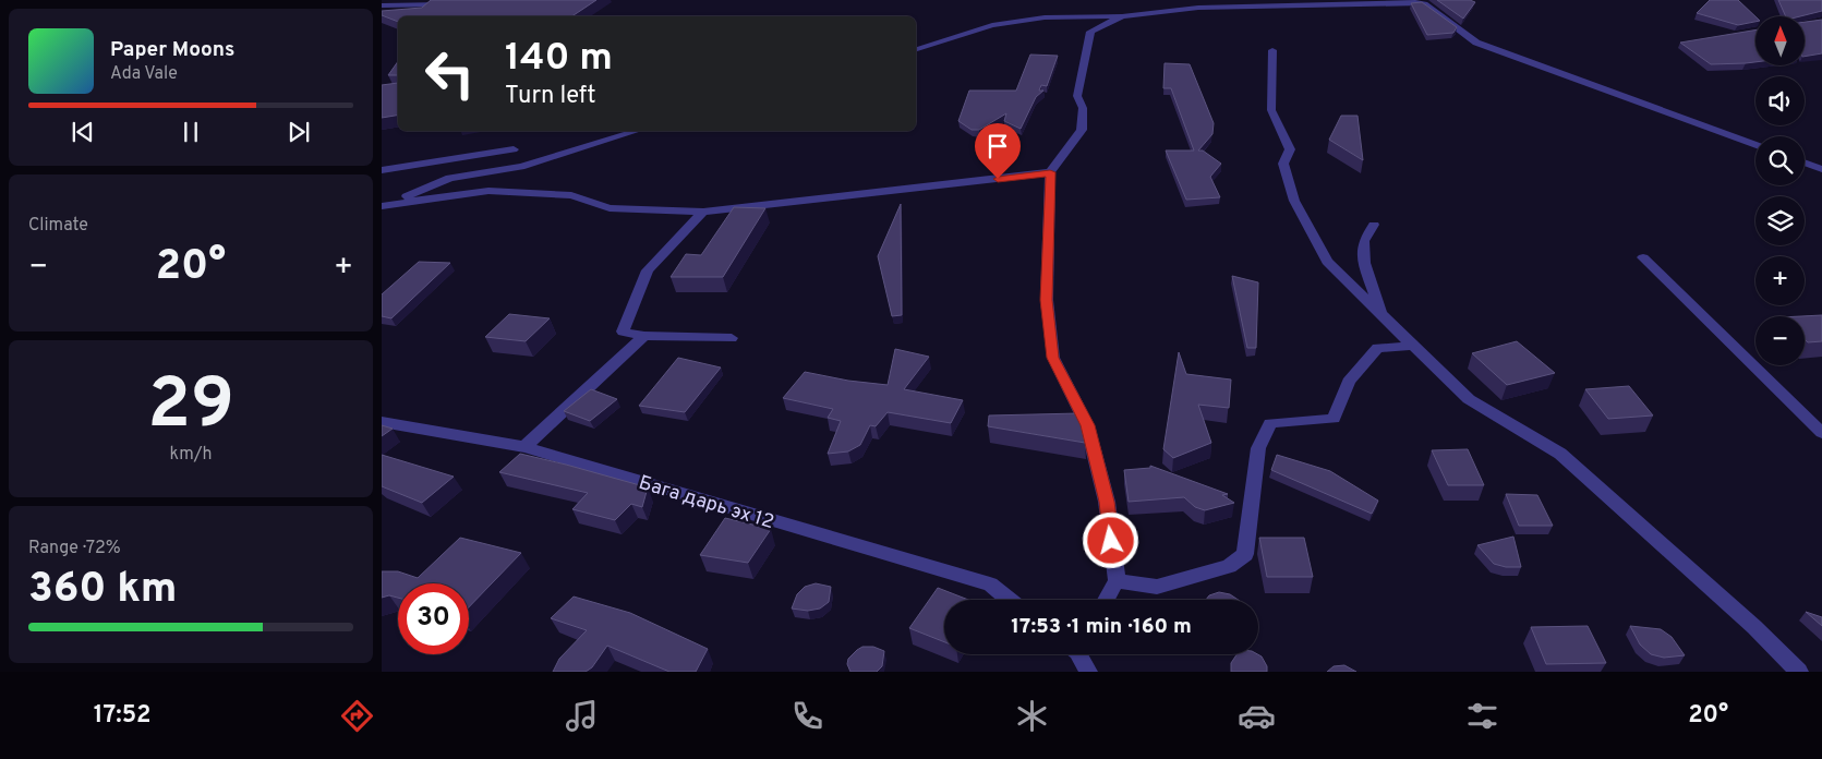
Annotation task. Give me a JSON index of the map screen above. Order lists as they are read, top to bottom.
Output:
{
  "streets": {
    "street": ["Бага дарь эх 12"]
  },
  "north": "top",
  "page": {
    "map_buttons": ["+", "−"],
    "turn": ["140 m", "Turn left"],
    "song": ["Paper Moons", "Ada Vale"],
    "tile": [
      "Climate",
      ["29", "km/h"],
      ["Range · 72%", "360 km"]
    ],
    "heat": ["−", "20°", "+"],
    "limit": "30",
    "trip": "17:53 · 1 min · 160 m",
    "tabs": ["17:52", "20°"]
  }
}
